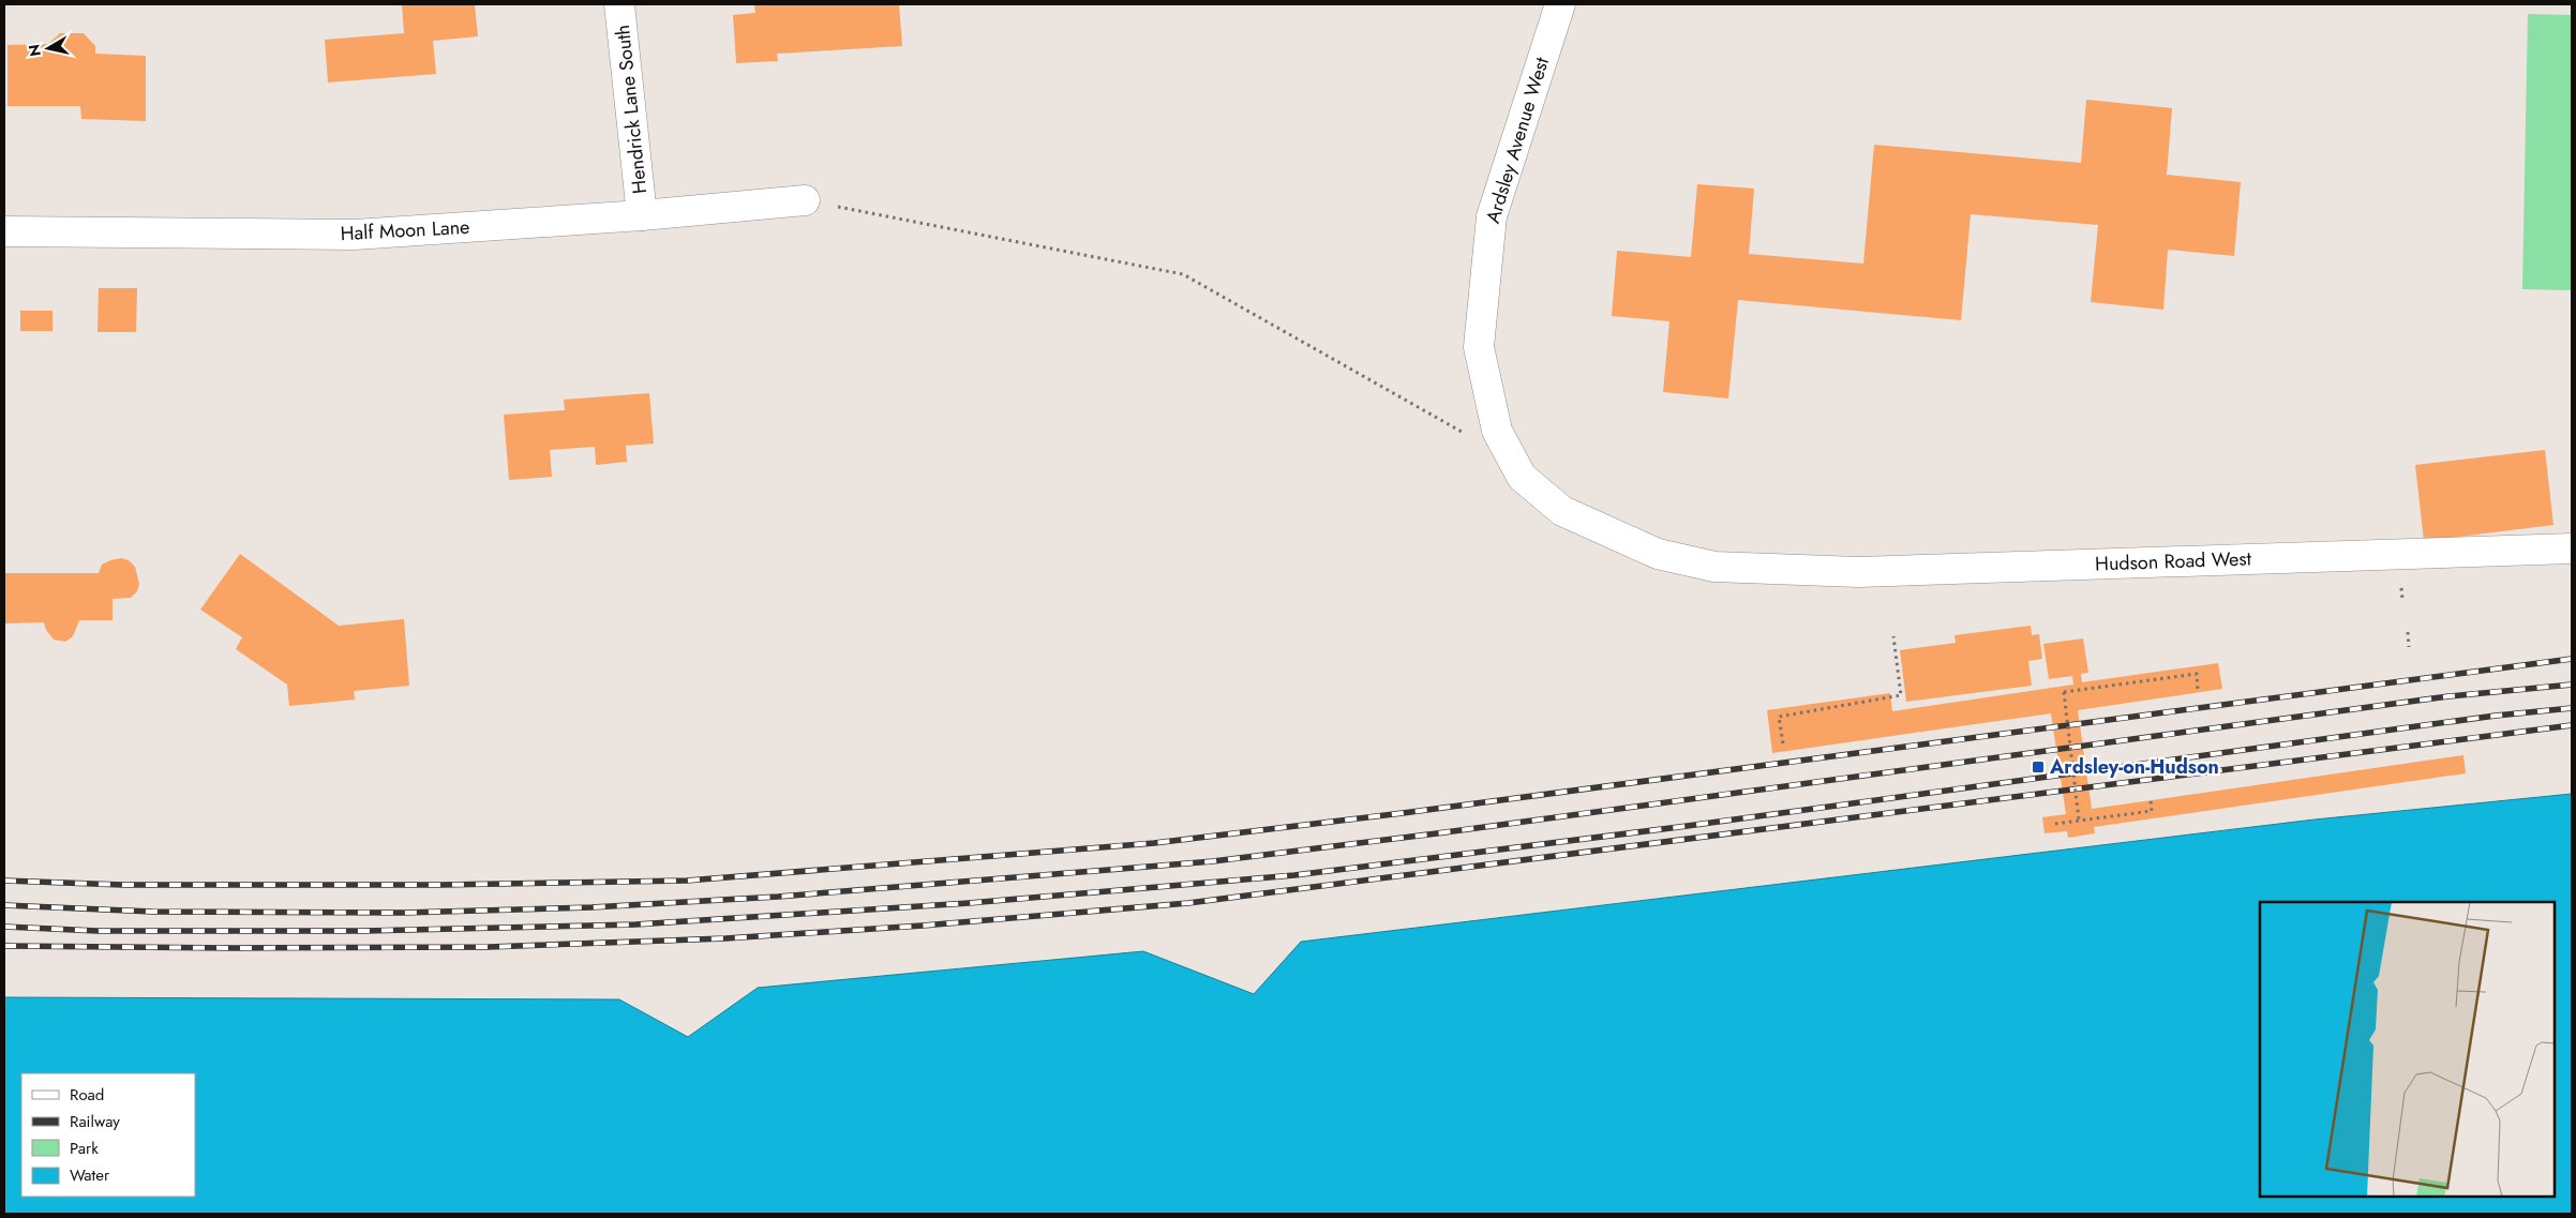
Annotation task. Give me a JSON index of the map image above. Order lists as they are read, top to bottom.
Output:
{
  "streets": {
    "street": [
      "Hendrick Lane South",
      "Ardsley Avenue West",
      "Half Moon Lane",
      "Hudson Road West"
    ]
  },
  "crossings": [
    ["Hendrick Lane South", "Half Moon Lane"],
    ["Ardsley Avenue West", "Hudson Road West"]
  ],
  "places": {
    "transit": ["Ardsley-on-Hudson"]
  },
  "legend": [
    "Road",
    "Railway",
    "Park",
    "Water"
  ],
  "north": "left"
}
